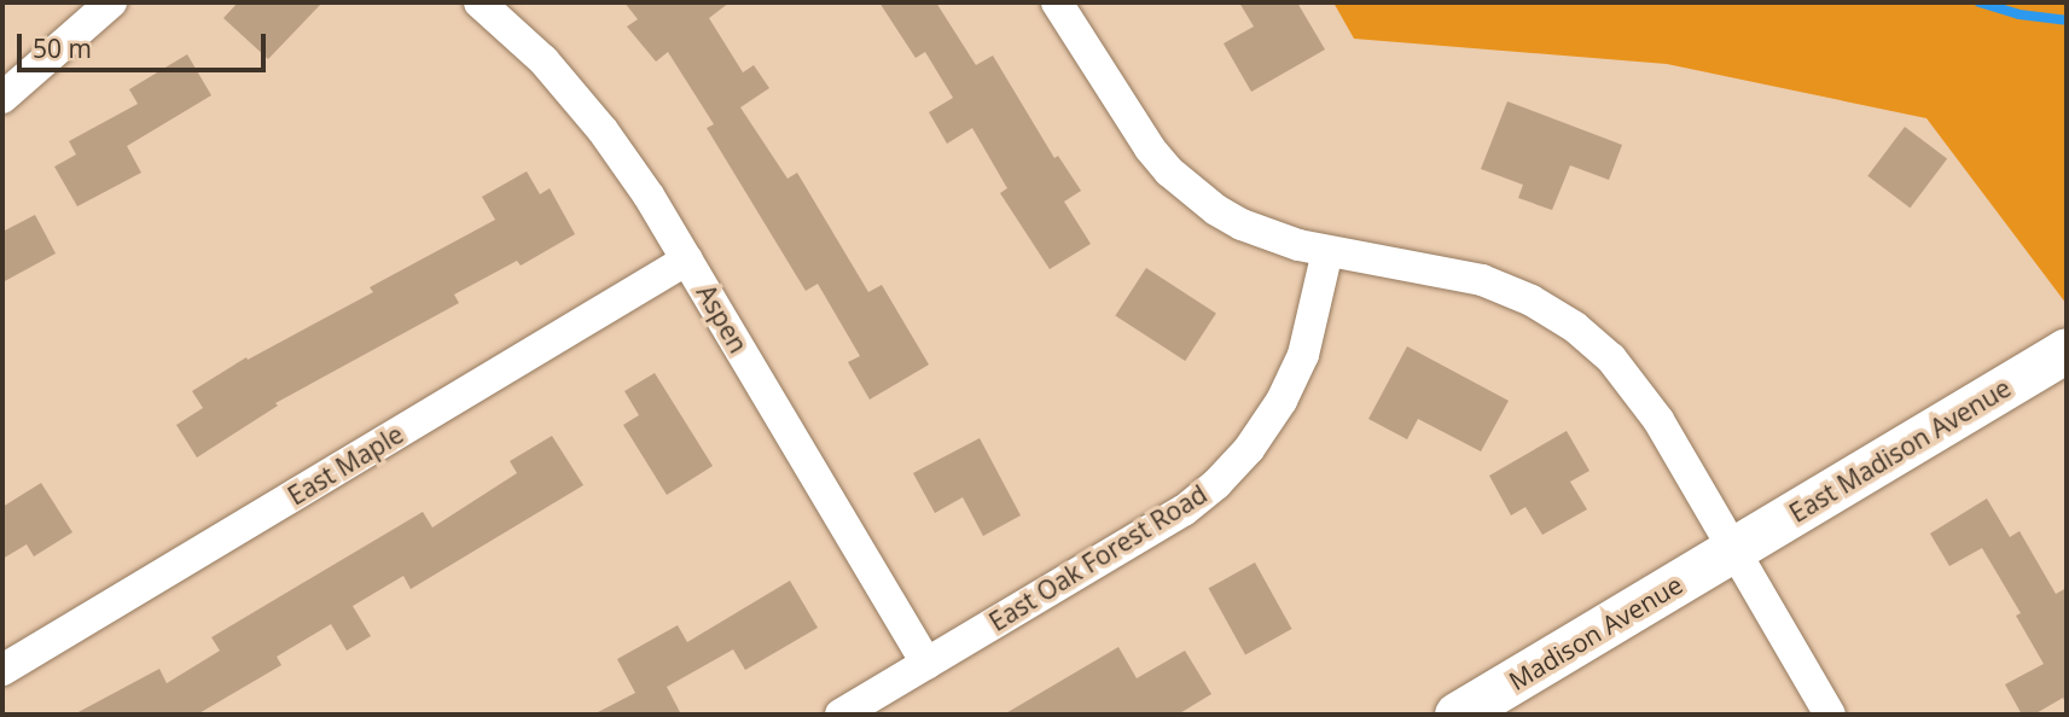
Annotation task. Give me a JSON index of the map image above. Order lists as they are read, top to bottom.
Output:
{
  "streets": {
    "main road": ["East Madison Avenue", "Madison Avenue"],
    "street": ["Aspen", "East Maple", "East Oak Forest Road"]
  },
  "crossings": [
    ["Aspen", "East Maple"],
    ["Aspen", "East Oak Forest Road"],
    ["East Madison Avenue", "Madison Avenue"]
  ],
  "scale_bar": "50 m"
}
